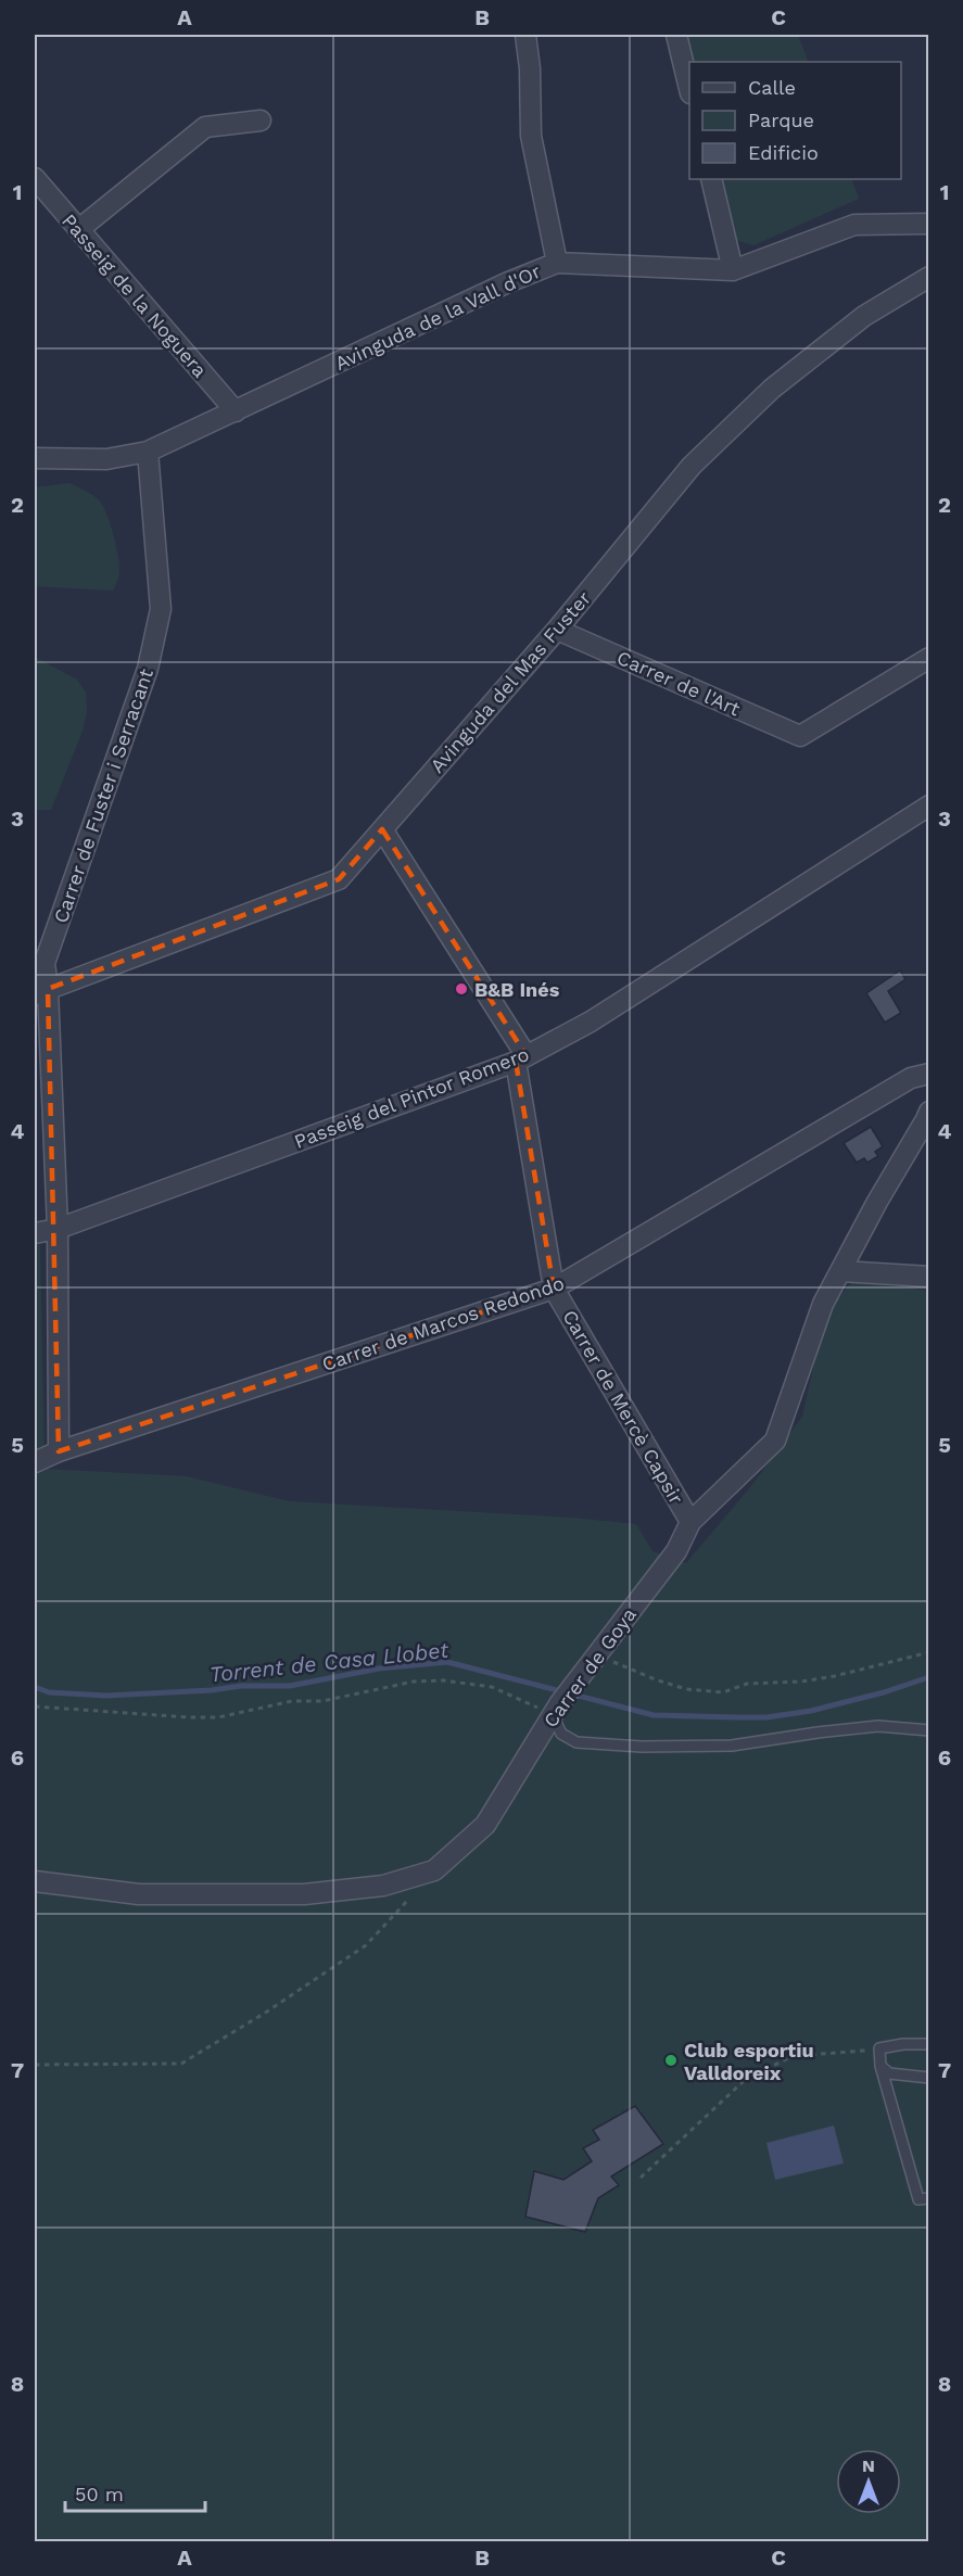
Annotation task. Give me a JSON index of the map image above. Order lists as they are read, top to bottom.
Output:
{
  "streets": {
    "street": [
      "Passeig de la Noguera",
      "Avinguda de la Vall d'Or",
      "Avinguda del Mas Fuster",
      "Carrer de l'Art",
      "Carrer de Fuster i Serracant",
      "Passeig del Pintor Romero",
      "Carrer de Marcos Redondo",
      "Carrer de Mercè Capsir",
      "Carrer de Goya"
    ]
  },
  "crossings": [
    ["Passeig de la Noguera", "Avinguda de la Vall d'Or"],
    ["Avinguda de la Vall d'Or", "Carrer de Fuster i Serracant"],
    ["Avinguda del Mas Fuster", "Carrer de l'Art"],
    ["Avinguda del Mas Fuster", "Carrer de Fuster i Serracant"],
    ["Avinguda del Mas Fuster", "Carrer de Mercè Capsir"],
    ["Carrer de Fuster i Serracant", "Passeig del Pintor Romero"],
    ["Carrer de Fuster i Serracant", "Carrer de Marcos Redondo"],
    ["Passeig del Pintor Romero", "Carrer de Mercè Capsir"],
    ["Carrer de Marcos Redondo", "Carrer de Mercè Capsir"],
    ["Carrer de Mercè Capsir", "Carrer de Goya"]
  ],
  "water": ["Torrent de Casa Llobet"],
  "places": ["B&B Inés", "Club esportiu Valldoreix"],
  "legend": ["Calle", "Parque", "Edificio"],
  "scale_bar": "50 m",
  "north": "top",
  "grid": {
    "columns": ["A", "B", "C"],
    "rows": [
      "1",
      "2",
      "3",
      "4",
      "5",
      "6",
      "7",
      "8"
    ]
  }
}
